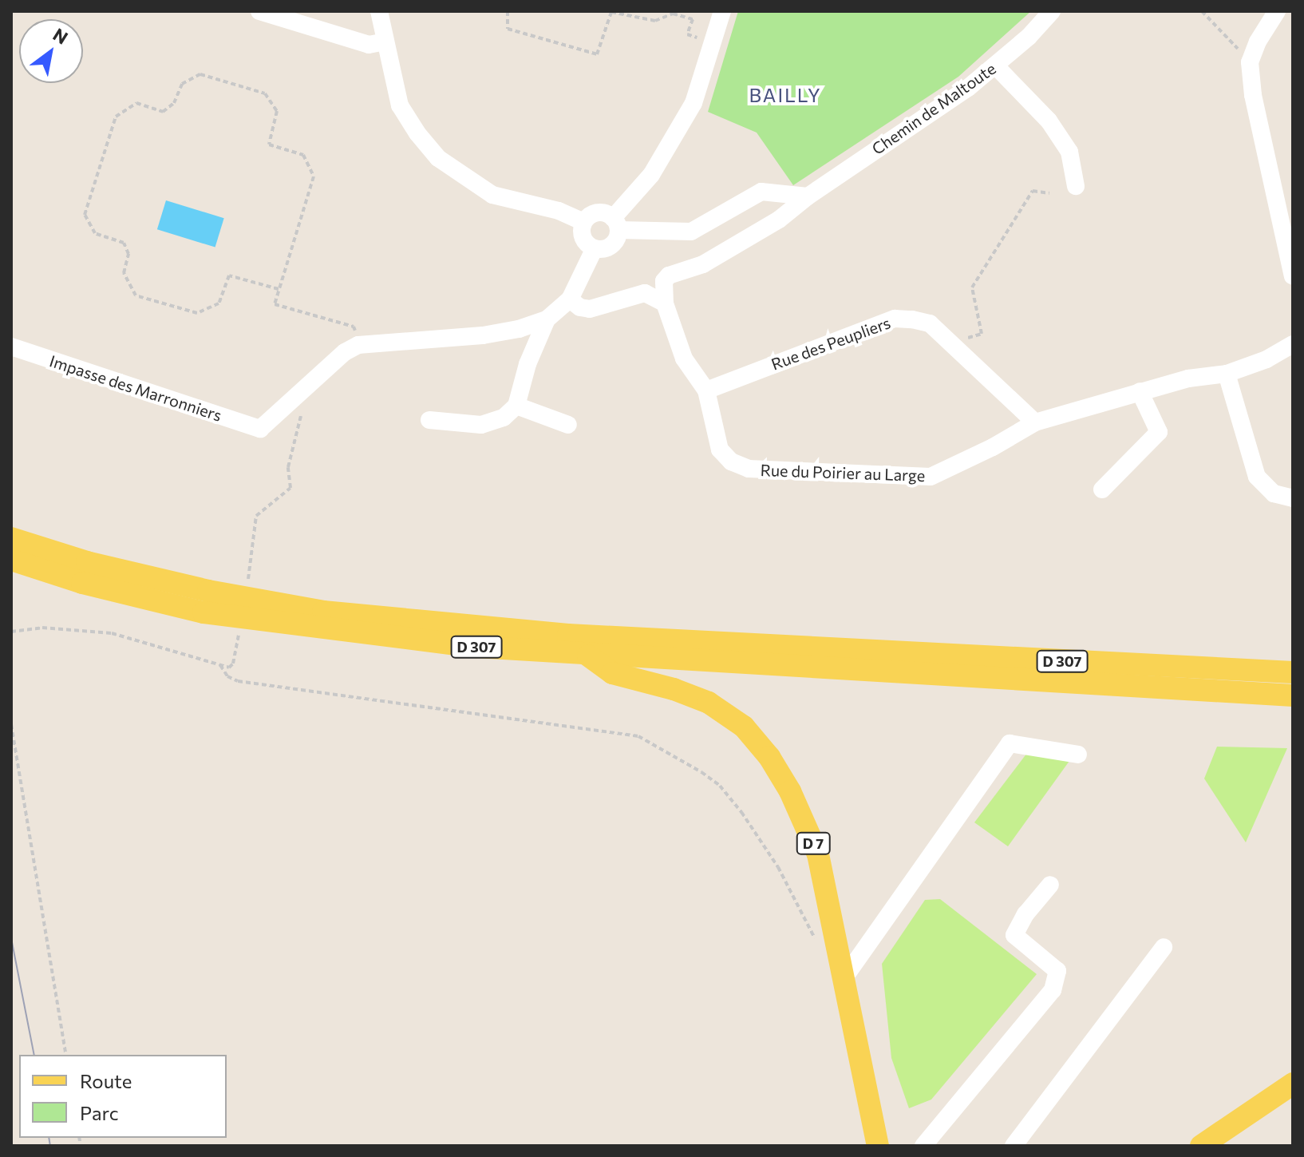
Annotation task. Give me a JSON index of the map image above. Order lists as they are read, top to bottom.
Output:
{
  "streets": {
    "main road": ["D 307", "D 7"],
    "street": [
      "Chemin de Maltoute",
      "Rue des Peupliers",
      "Impasse des Marronniers",
      "Rue du Poirier au Large"
    ]
  },
  "crossings": [
    ["Chemin de Maltoute", "Rue du Poirier au Large"],
    ["Rue des Peupliers", "Rue du Poirier au Large"],
    ["D 307", "D 7"]
  ],
  "districts": ["BAILLY"],
  "legend": ["Route", "Parc"],
  "north": "top right"
}
